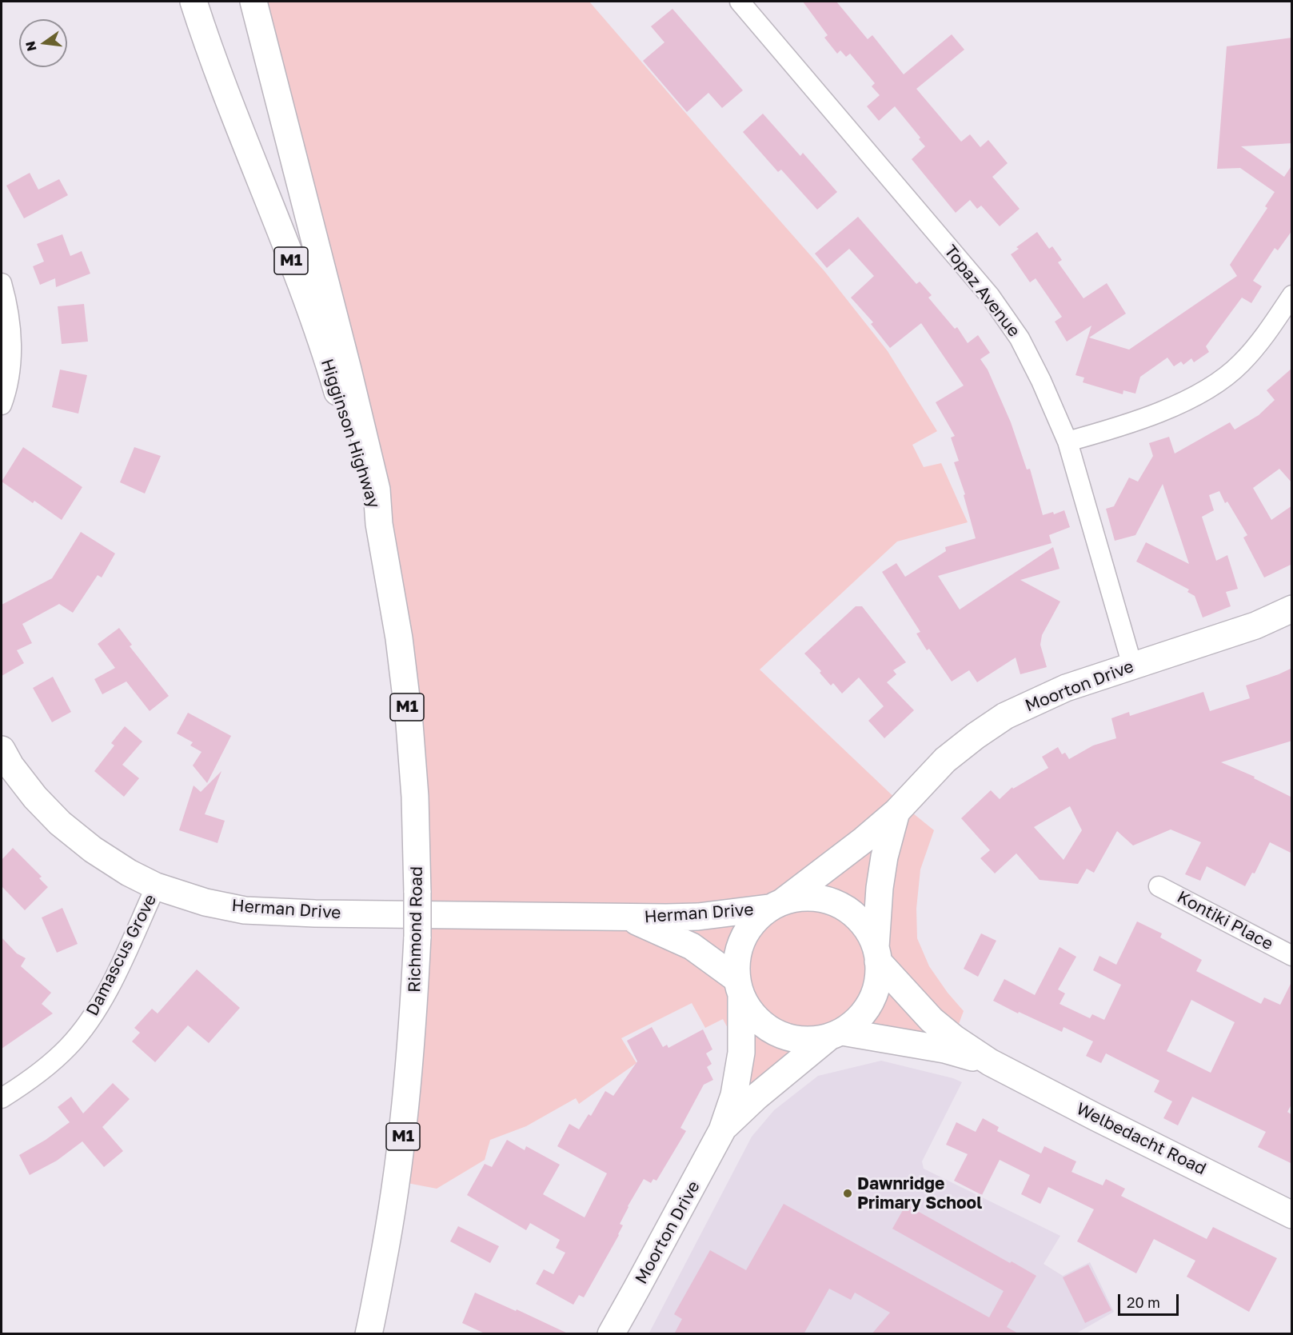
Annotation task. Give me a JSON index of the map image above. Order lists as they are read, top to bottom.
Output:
{
  "streets": {
    "main road": [
      "M1",
      "Higginson Highway",
      "Moorton Drive",
      "Herman Drive",
      "Richmond Road",
      "Welbedacht Road"
    ],
    "street": ["Topaz Avenue", "Kontiki Place", "Damascus Grove"]
  },
  "crossings": [
    ["Topaz Avenue", "Moorton Drive"],
    ["Higginson Highway", "Richmond Road"],
    ["Moorton Drive", "Herman Drive"],
    ["Moorton Drive", "Welbedacht Road"],
    ["Herman Drive", "Damascus Grove"],
    ["Herman Drive", "Welbedacht Road"]
  ],
  "places": ["Dawnridge Primary School"],
  "scale_bar": "20 m",
  "north": "left"
}
